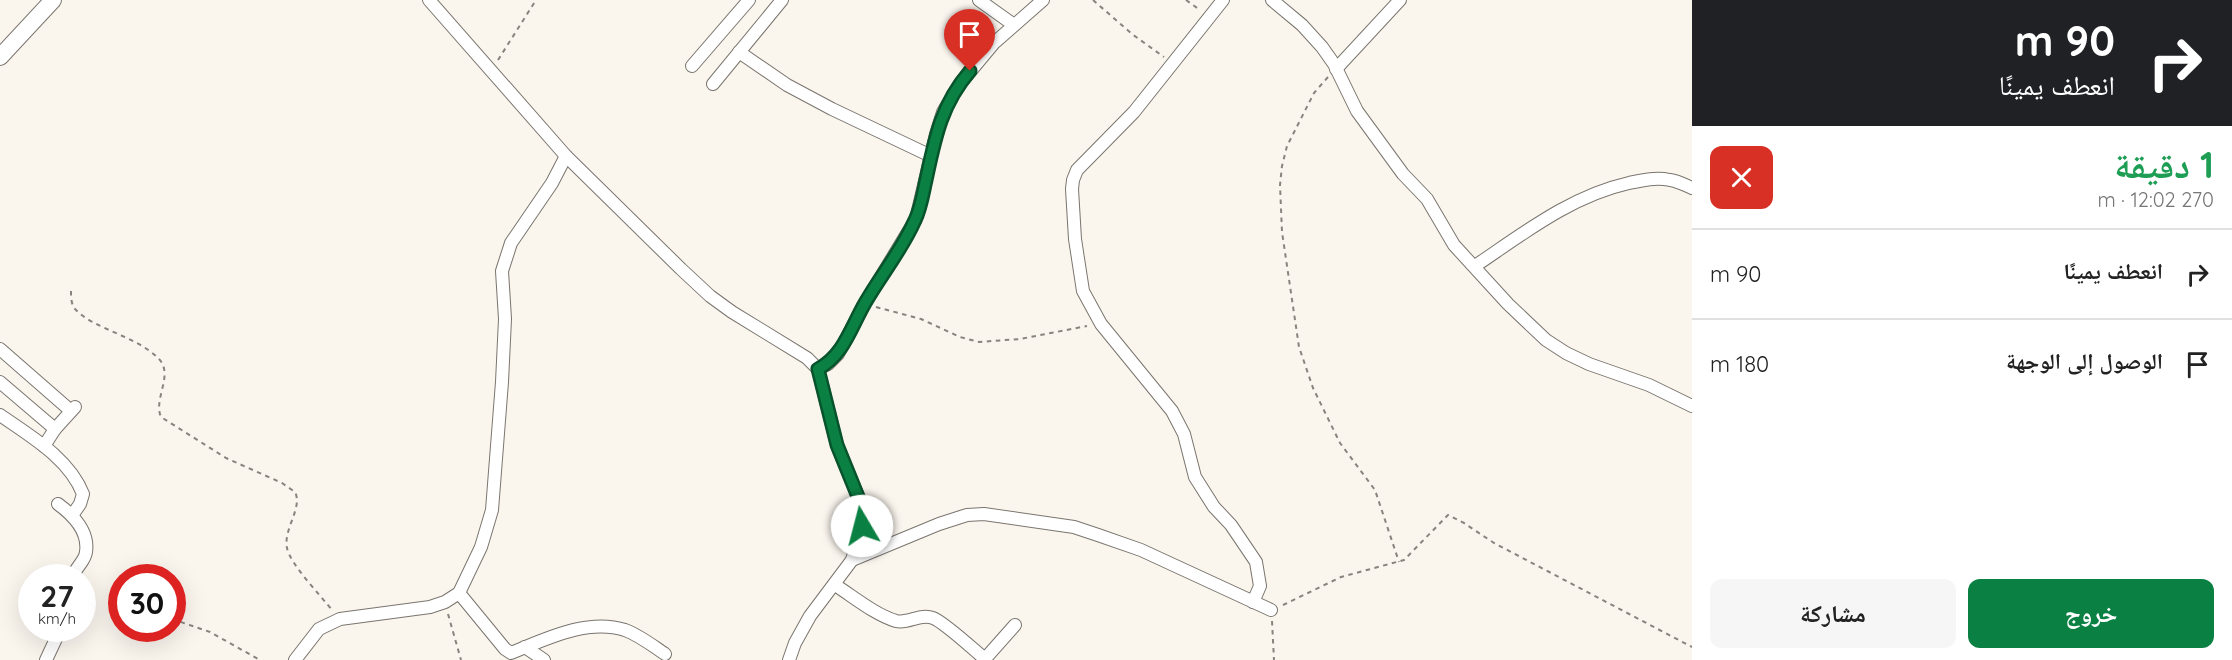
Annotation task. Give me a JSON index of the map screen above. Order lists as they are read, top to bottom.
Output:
{
  "page": {
    "turn": ["90 m", "انعطف يمينًا"],
    "heading": ["1 دقيقة", "270 m · 12:02"],
    "list": [
      {
        "name": "انعطف يمينًا",
        "value": "90 m"
      },
      {
        "name": "الوصول إلى الوجهة",
        "value": "180 m"
      }
    ],
    "speed": "27 km/h",
    "limit": "30",
    "buttons": ["خروج", "مشاركة"]
  }
}
